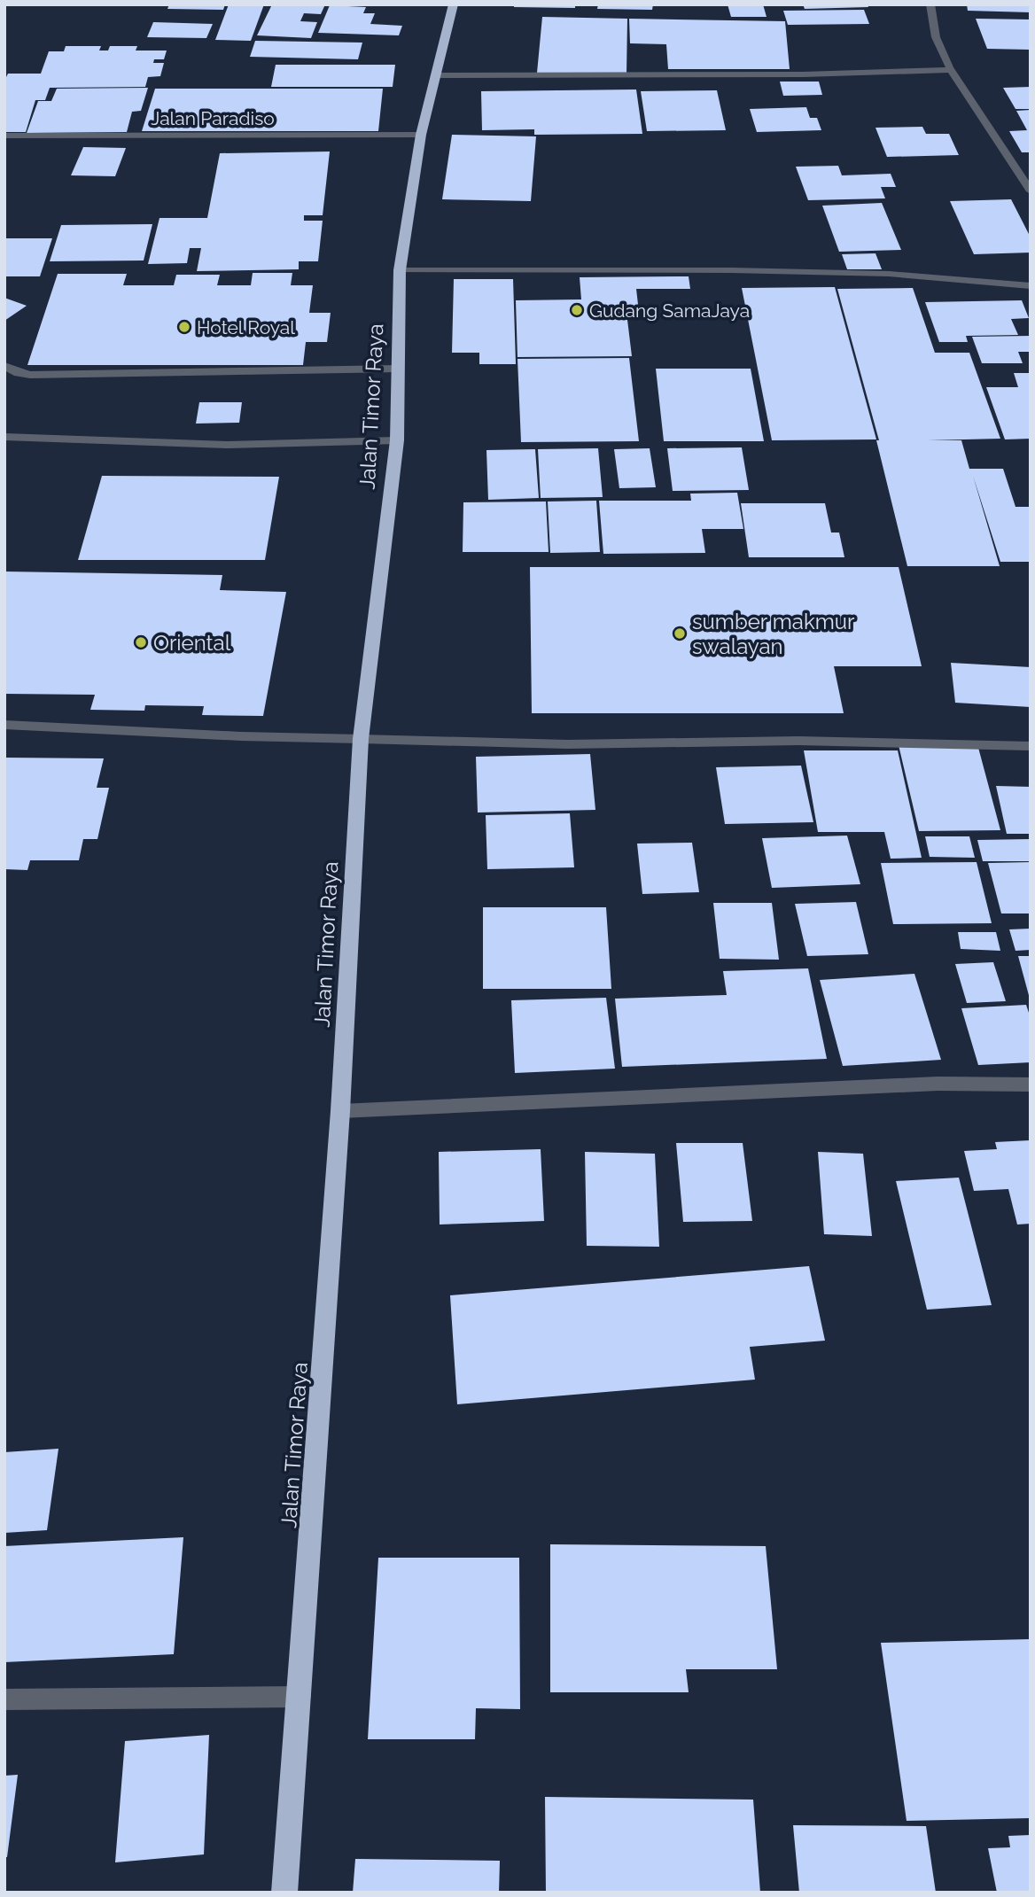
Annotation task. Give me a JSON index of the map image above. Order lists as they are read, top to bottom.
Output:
{
  "streets": {
    "highway": ["Jalan Timor Raya"],
    "street": ["Jalan Paradiso"]
  },
  "crossings": [
    ["Jalan Paradiso", "Jalan Timor Raya"]
  ],
  "places": [
    "Gudang SamaJaya",
    "Hotel Royal",
    "sumber makmur swalayan",
    "Oriental"
  ]
}
